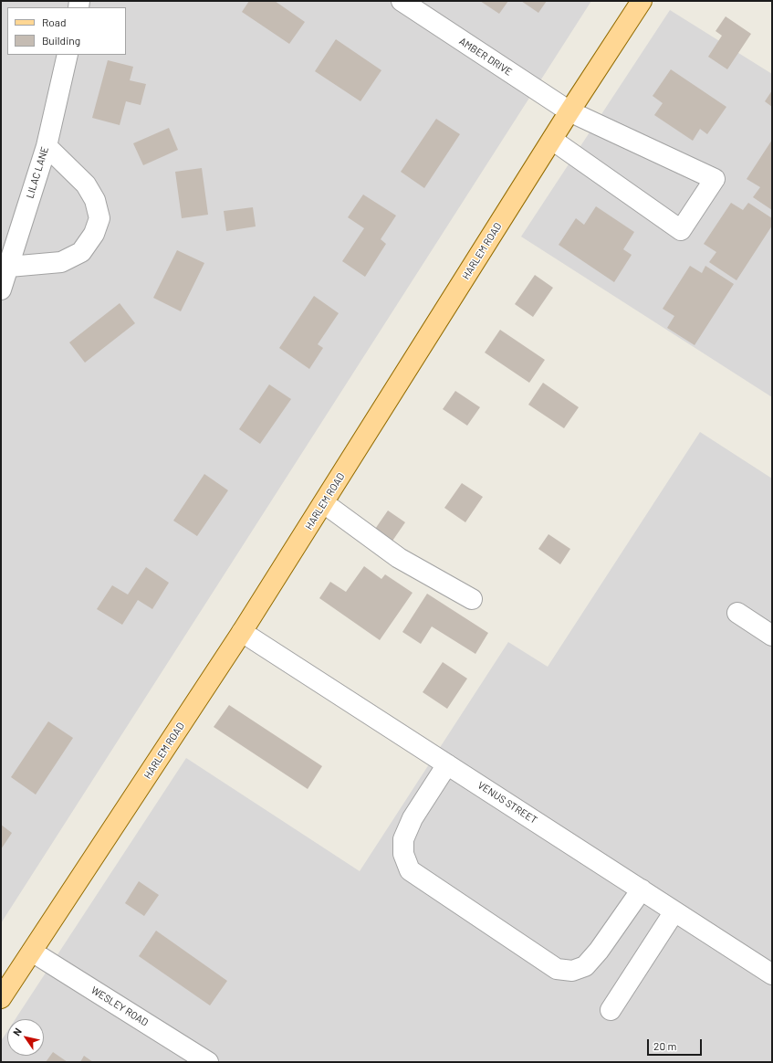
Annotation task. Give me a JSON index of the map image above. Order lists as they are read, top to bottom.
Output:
{
  "streets": {
    "main road": ["HARLEM ROAD"],
    "street": [
      "AMBER DRIVE",
      "LILAC LANE",
      "VENUS STREET",
      "WESLEY ROAD"
    ]
  },
  "crossings": [
    ["AMBER DRIVE", "HARLEM ROAD"],
    ["HARLEM ROAD", "VENUS STREET"],
    ["HARLEM ROAD", "WESLEY ROAD"]
  ],
  "legend": ["Road", "Building"],
  "scale_bar": "20 m",
  "north": "top left"
}
